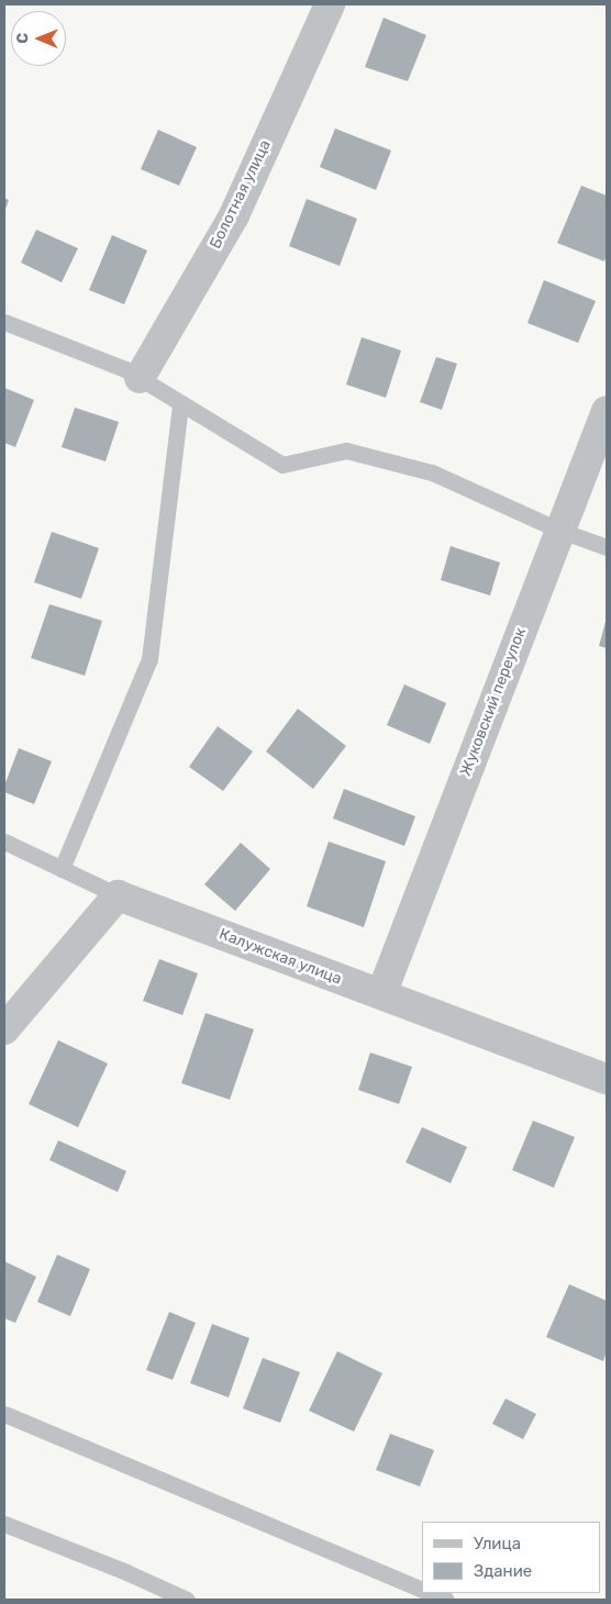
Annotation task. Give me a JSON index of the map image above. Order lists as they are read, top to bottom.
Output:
{
  "streets": {
    "street": ["Болотная улица", "Жуковский переулок", "Калужская улица"]
  },
  "crossings": [
    ["Жуковский переулок", "Калужская улица"]
  ],
  "legend": ["Улица", "Здание"],
  "north": "left"
}
